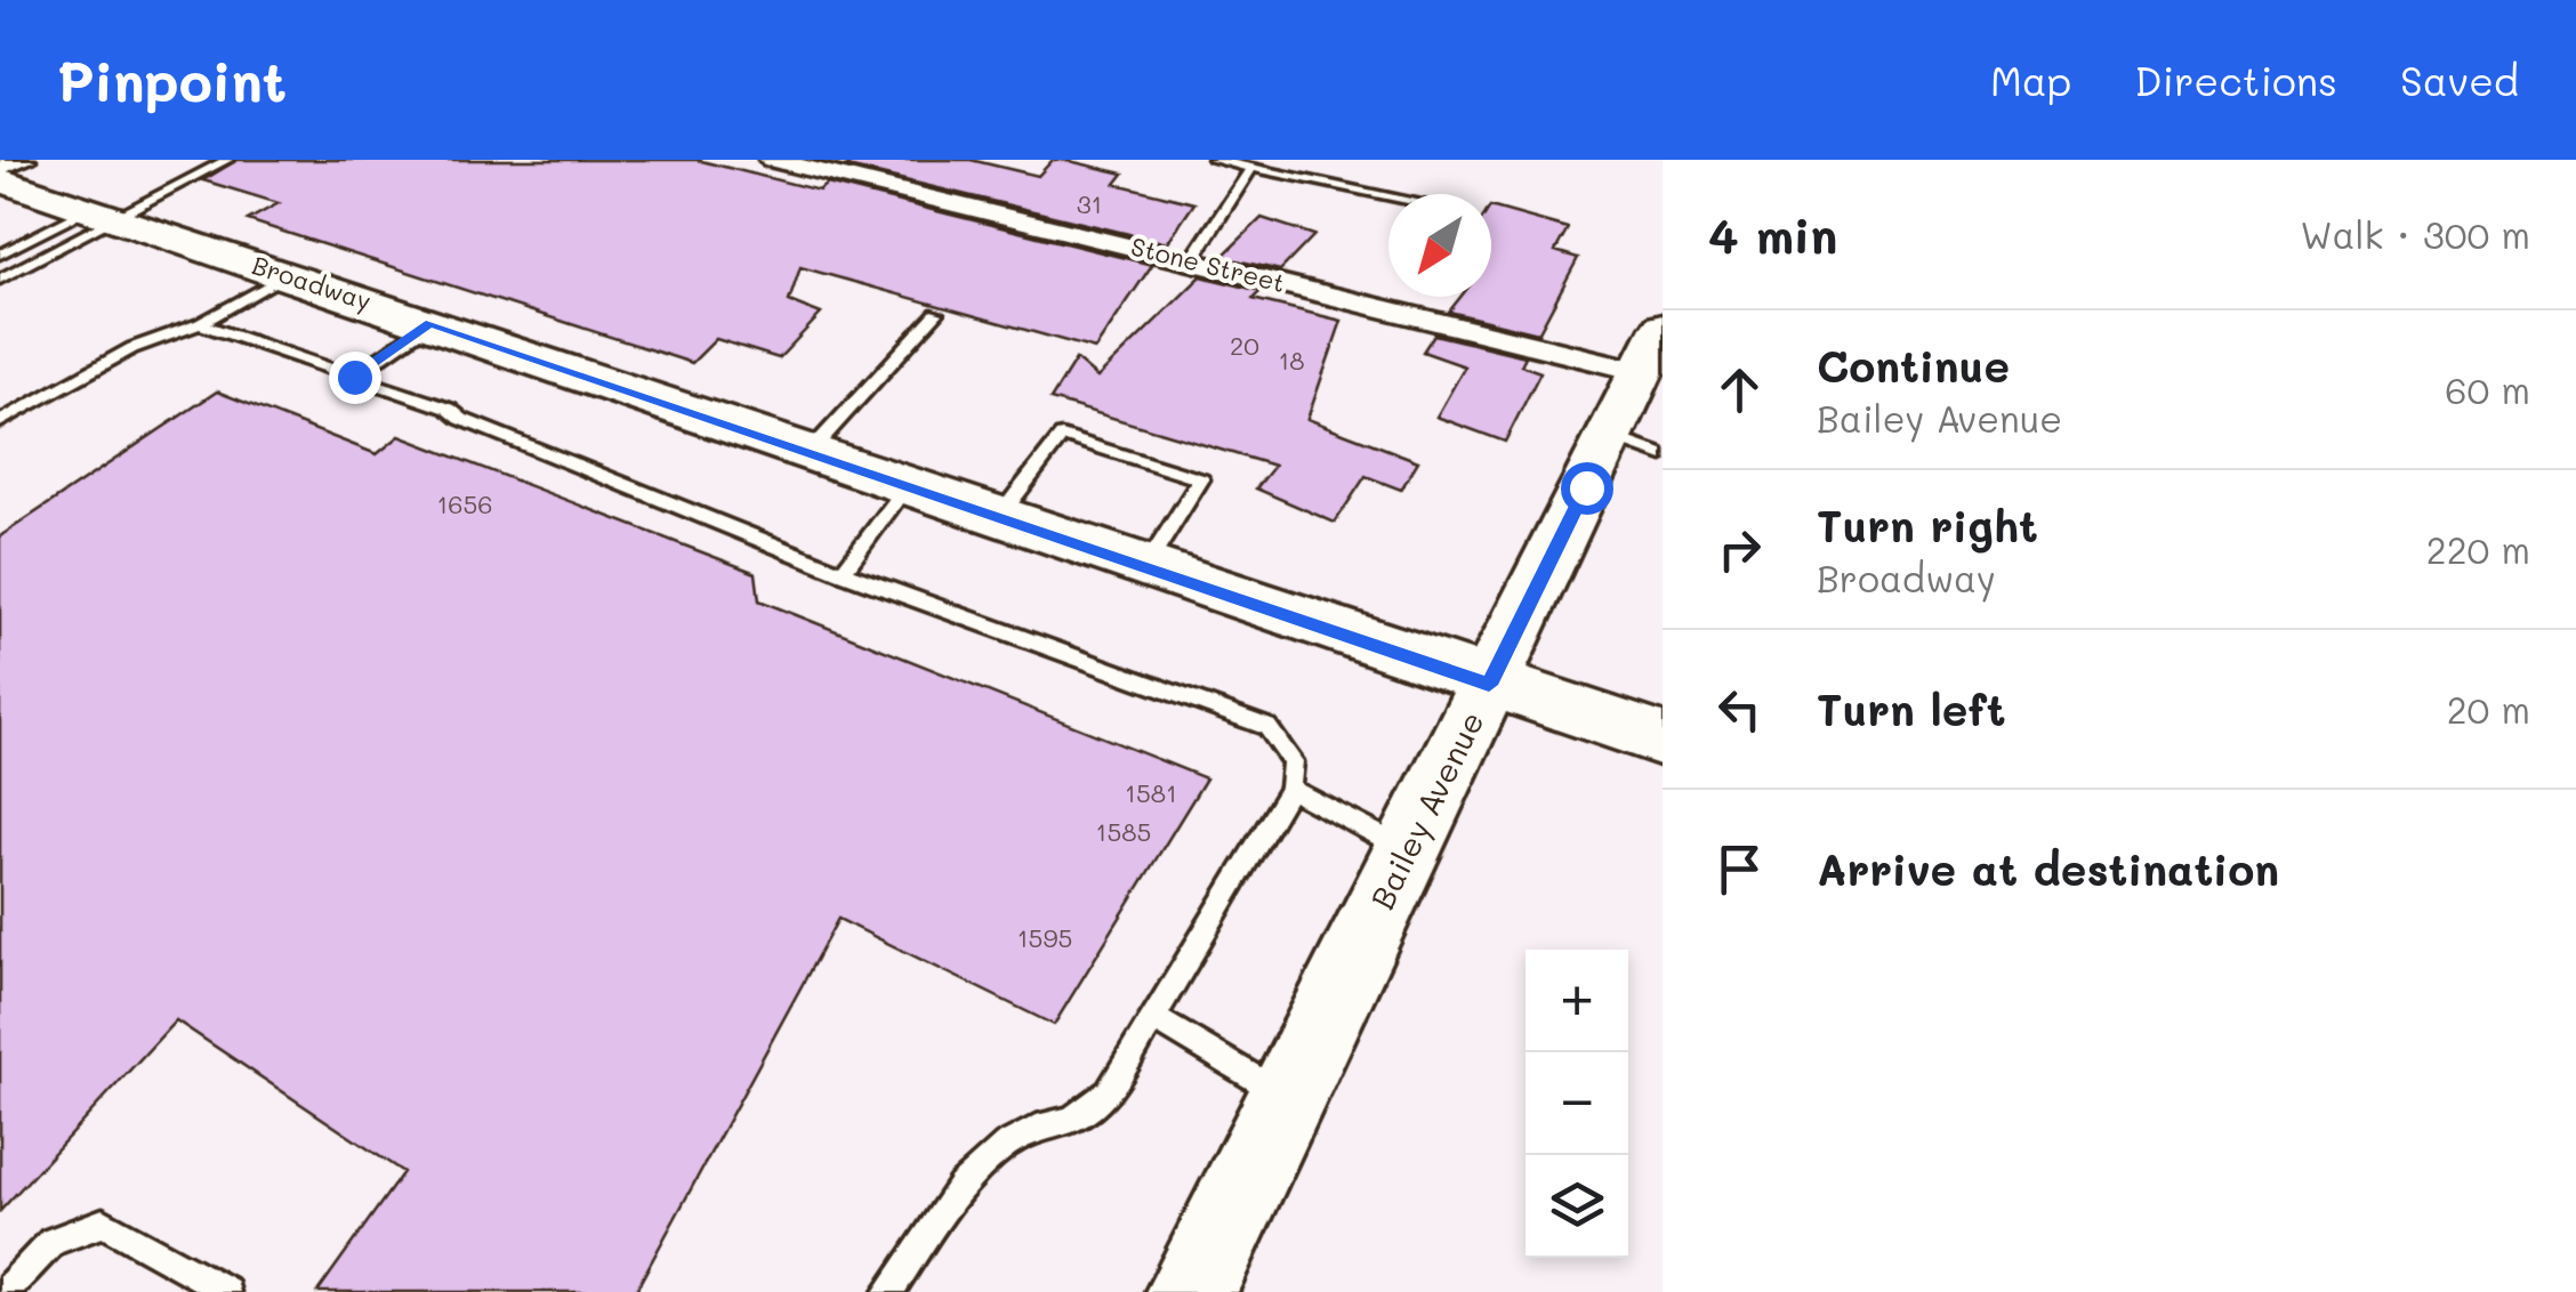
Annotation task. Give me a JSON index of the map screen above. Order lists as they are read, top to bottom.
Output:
{
  "streets": {
    "main road": ["Broadway", "Bailey Avenue"],
    "street": ["Stone Street"]
  },
  "crossings": [
    ["Stone Street", "Bailey Avenue"],
    ["Broadway", "Bailey Avenue"]
  ],
  "house_numbers": [
    "31",
    "20",
    "18",
    "1656",
    "1581",
    "1585",
    "1595"
  ],
  "north": "bottom left",
  "page": {
    "header": "Pinpoint",
    "nav": ["Map", "Directions", "Saved"],
    "heading": ["4 min", "Walk · 300 m"],
    "list": [
      ["Continue", "Bailey Avenue", "60 m"],
      ["Turn right", "Broadway", "220 m"],
      ["Turn left", "20 m"],
      "Arrive at destination"
    ],
    "map_buttons": ["+", "−"]
  }
}
